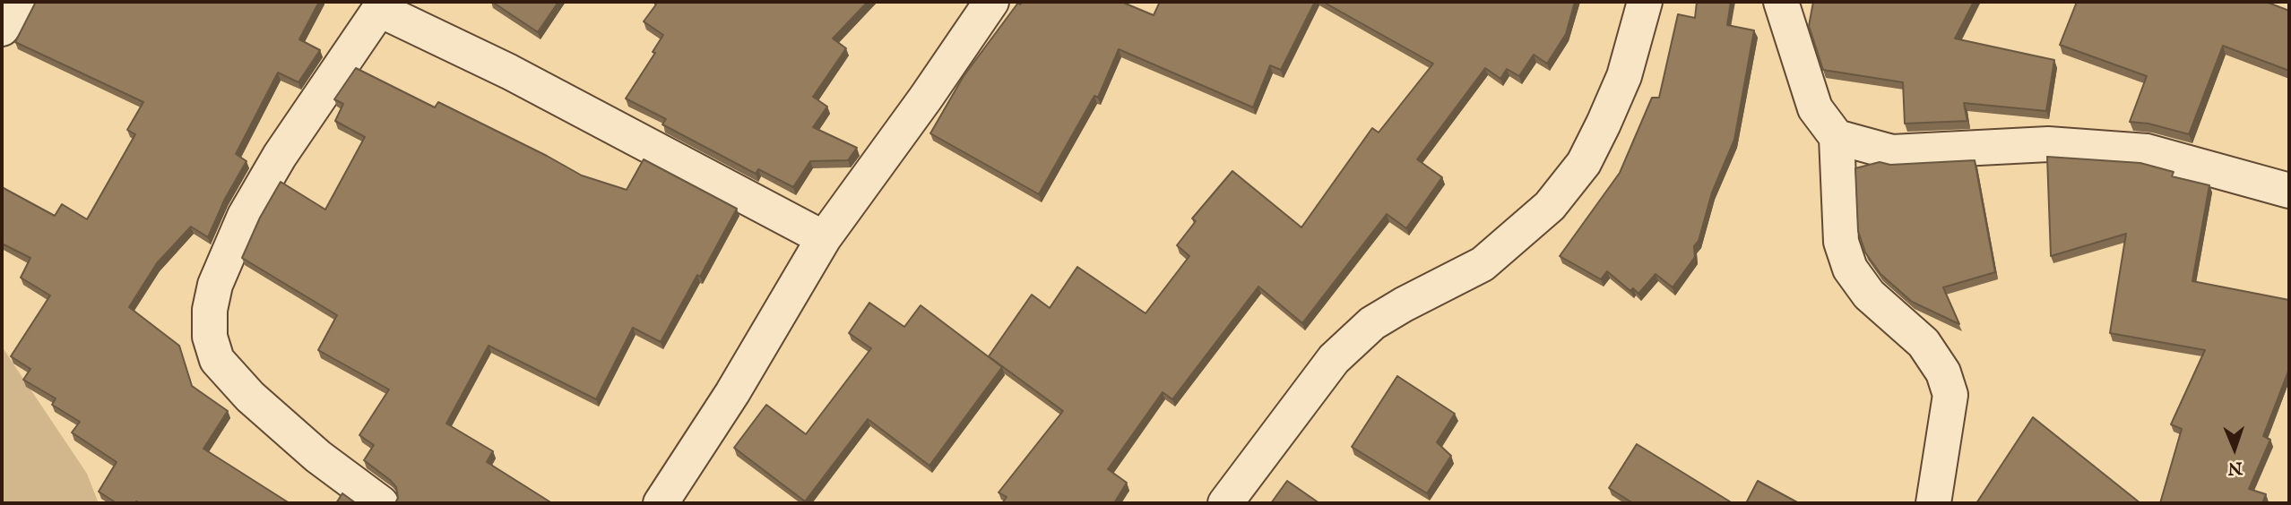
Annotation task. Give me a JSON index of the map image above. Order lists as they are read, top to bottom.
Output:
{
  "north": "bottom"
}
